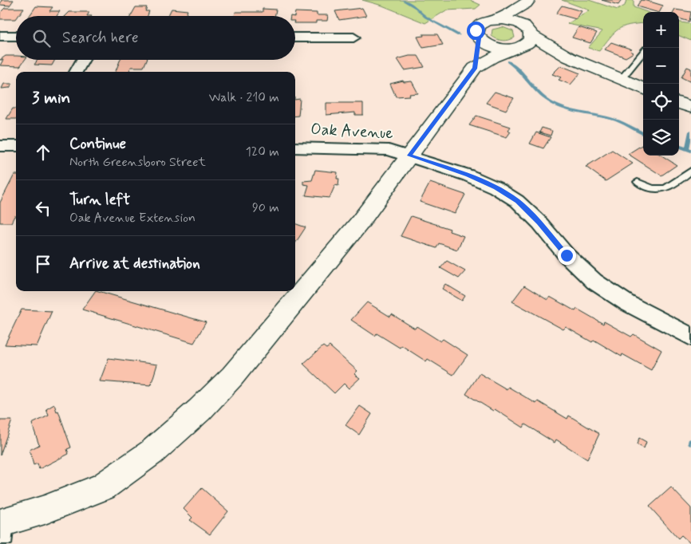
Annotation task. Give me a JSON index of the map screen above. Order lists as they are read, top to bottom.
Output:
{
  "streets": {
    "street": ["Oak Avenue"]
  },
  "page": {
    "map_buttons": ["+", "−"],
    "search": "Search here",
    "heading": ["3 min", "Walk · 210 m"],
    "list": [
      ["Continue", "North Greensboro Street", "120 m"],
      ["Turn left", "Oak Avenue Extension", "90 m"],
      "Arrive at destination"
    ]
  }
}
